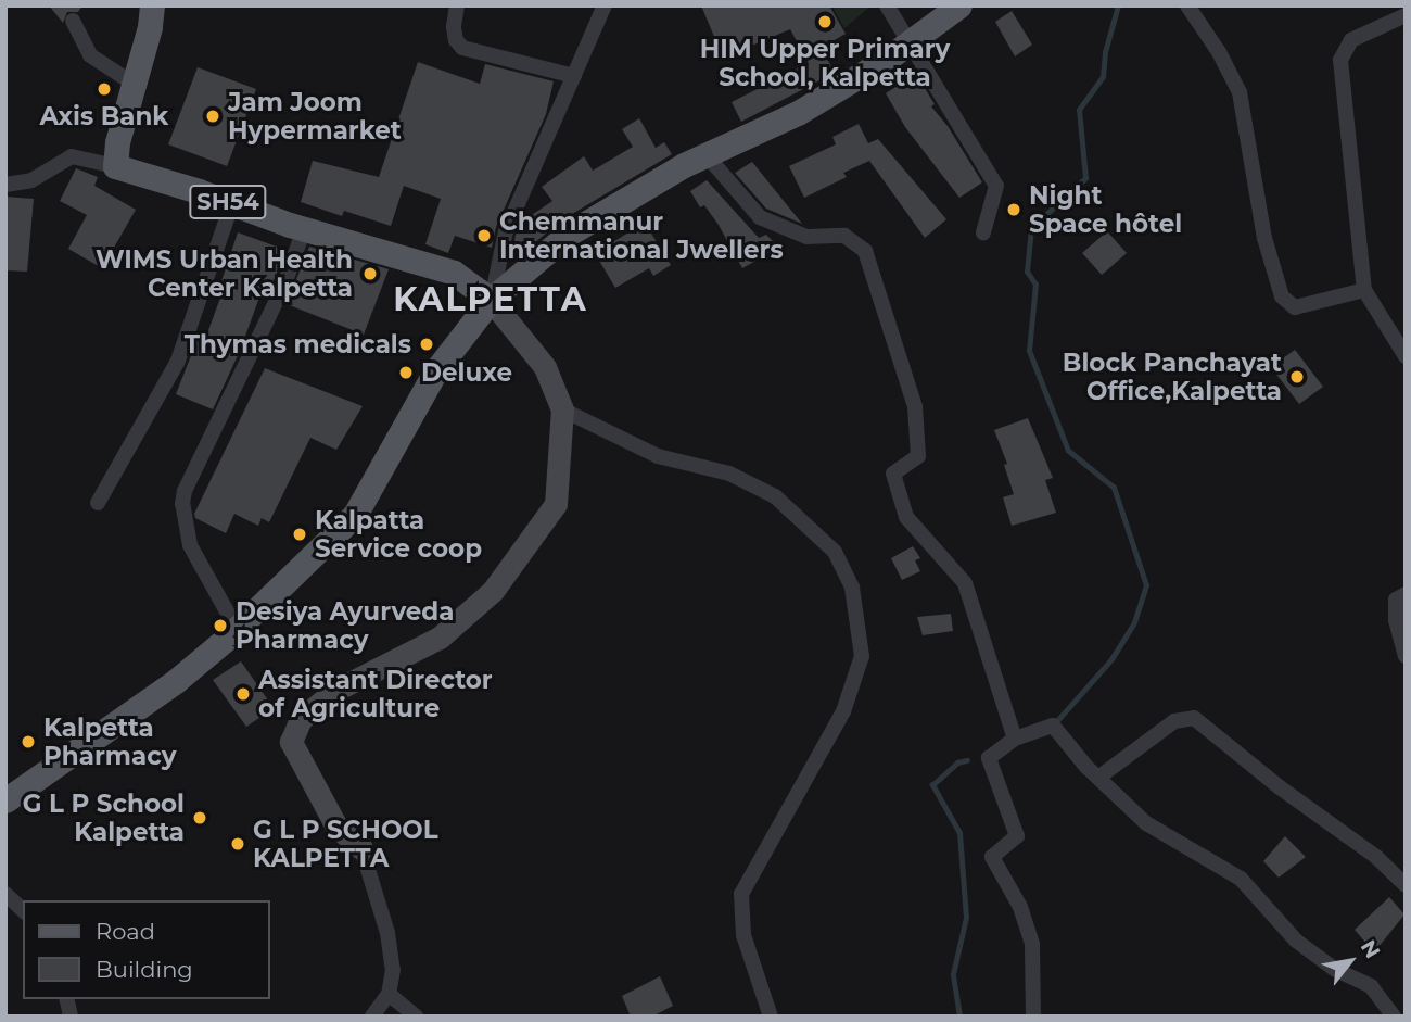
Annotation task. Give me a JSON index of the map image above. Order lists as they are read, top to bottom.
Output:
{
  "streets": {
    "main road": ["SH54"]
  },
  "districts": ["KALPETTA"],
  "places": [
    "HIM Upper Primary School, Kalpetta",
    "Axis Bank",
    "Jam Joom Hypermarket",
    "Night Space hôtel",
    "Chemmanur International Jwellers",
    "WIMS Urban Health Center Kalpetta",
    "Thymas medicals",
    "Deluxe",
    "Block Panchayat Office,Kalpetta",
    "Kalpatta Service coop",
    "Desiya Ayurveda Pharmacy",
    "Assistant Director of Agriculture",
    "Kalpetta Pharmacy",
    "G L P School Kalpetta",
    "G L P SCHOOL KALPETTA"
  ],
  "legend": ["Road", "Building"],
  "north": "top right"
}
